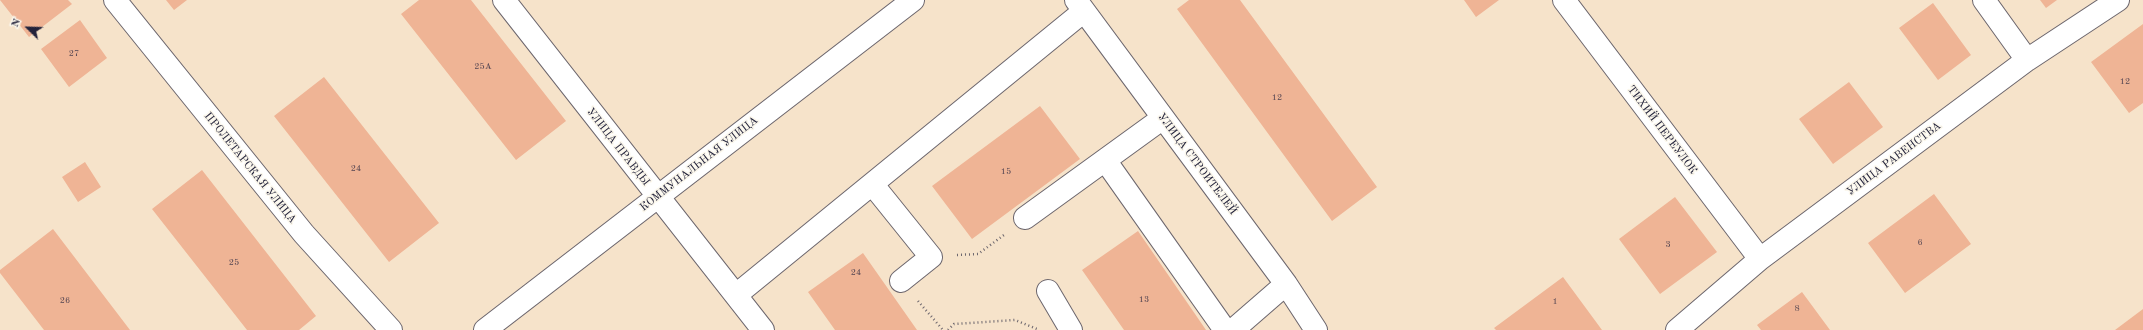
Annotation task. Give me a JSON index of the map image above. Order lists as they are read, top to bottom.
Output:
{
  "streets": {
    "street": [
      "ТИХИЙ ПЕРЕУЛОК",
      "УЛИЦА ПРАВДЫ",
      "УЛИЦА РАВЕНСТВА",
      "КОММУНАЛЬНАЯ УЛИЦА",
      "УЛИЦА СТРОИТЕЛЕЙ",
      "ПРОЛЕТАРСКАЯ УЛИЦА"
    ]
  },
  "crossings": [
    ["ТИХИЙ ПЕРЕУЛОК", "УЛИЦА РАВЕНСТВА"],
    ["УЛИЦА ПРАВДЫ", "КОММУНАЛЬНАЯ УЛИЦА"]
  ],
  "house_numbers": [
    "27",
    "25А",
    "12",
    "12",
    "24",
    "15",
    "6",
    "3",
    "25",
    "24",
    "13",
    "26",
    "1",
    "8"
  ],
  "north": "top left"
}
